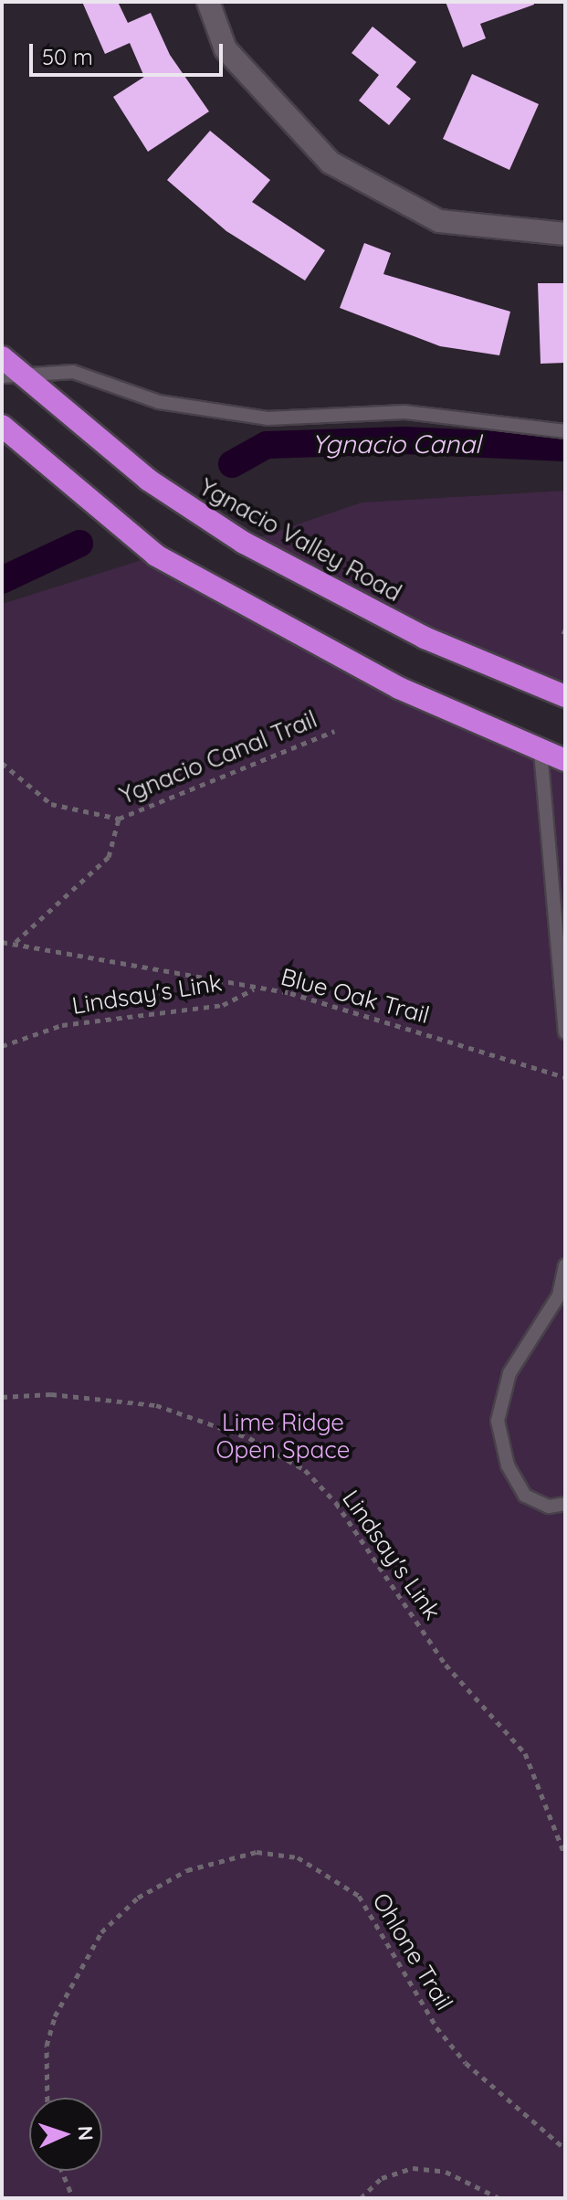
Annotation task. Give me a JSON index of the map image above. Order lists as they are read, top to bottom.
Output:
{
  "streets": {
    "highway": ["Ygnacio Valley Road"],
    "path": [
      "Ygnacio Canal Trail",
      "Lindsay's Link",
      "Blue Oak Trail",
      "Ohlone Trail"
    ]
  },
  "crossings": [
    ["Lindsay's Link", "Blue Oak Trail"]
  ],
  "water": ["Ygnacio Canal"],
  "parks": ["Lime Ridge Open Space"],
  "scale_bar": "50 m",
  "north": "right"
}
